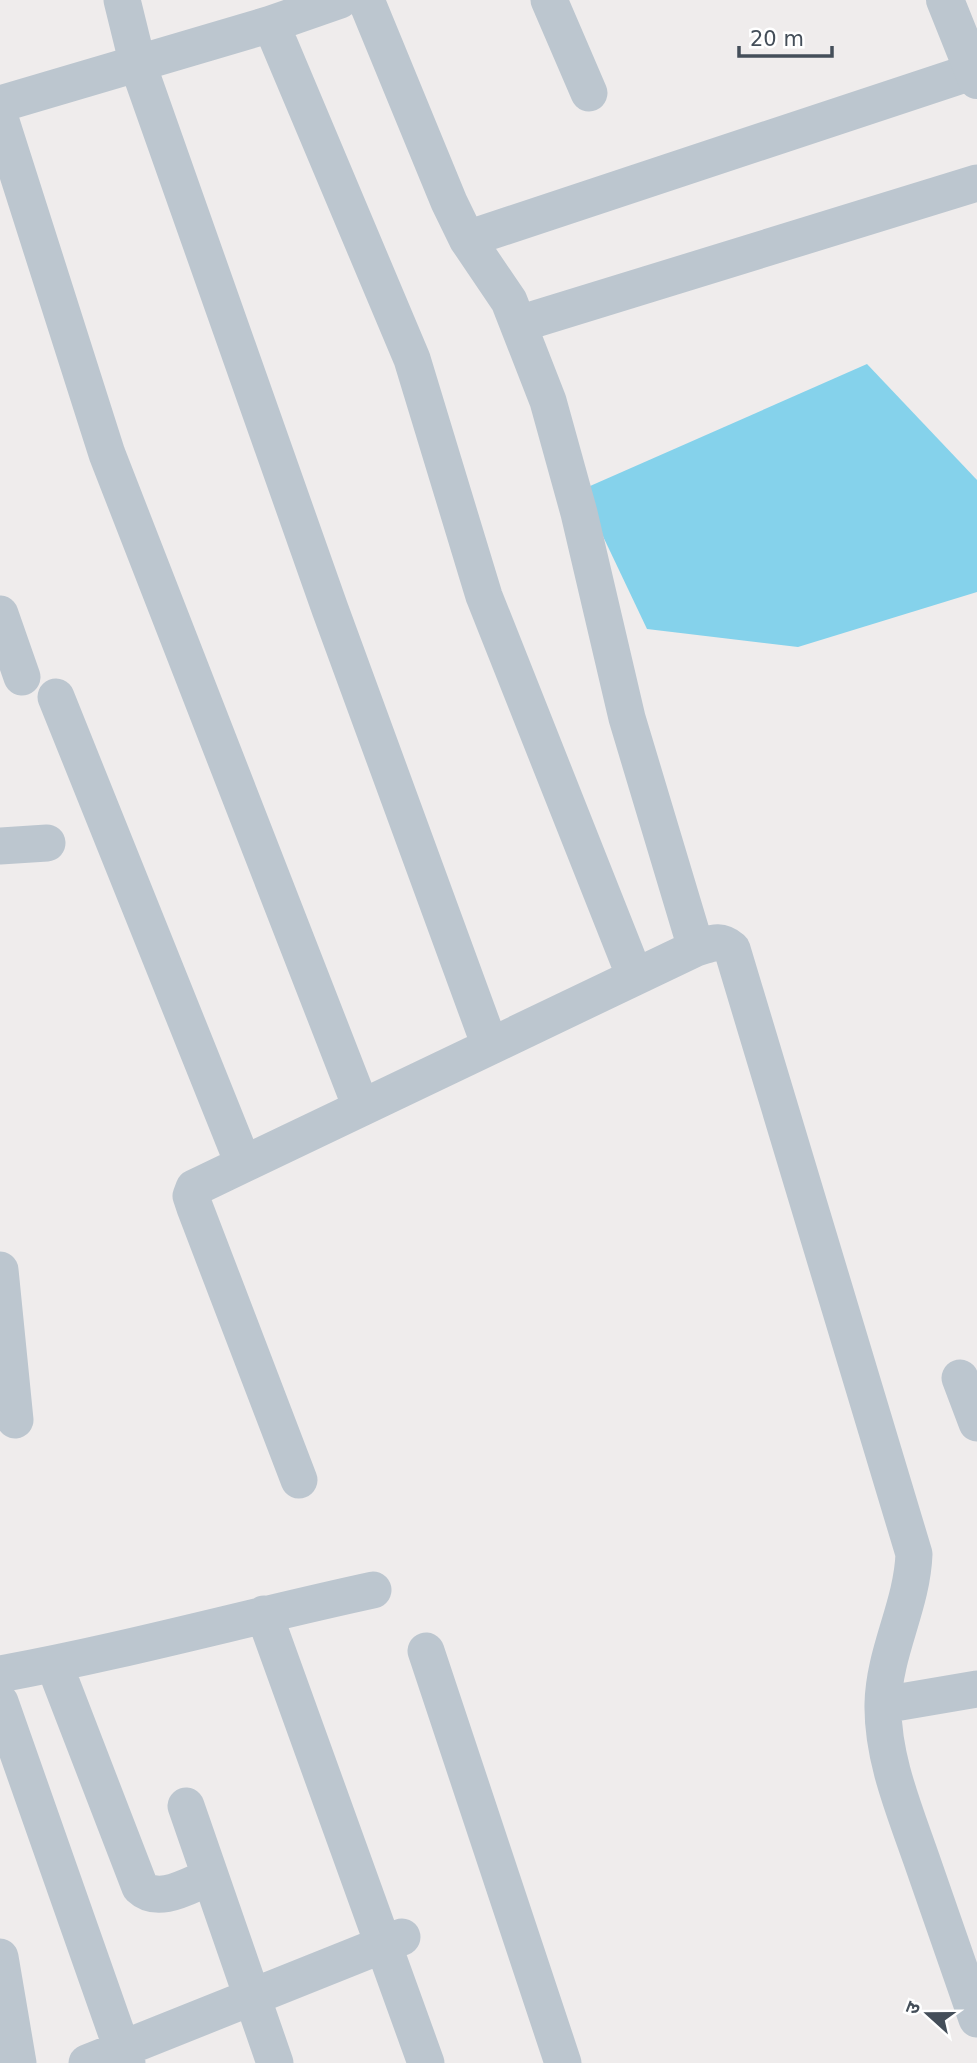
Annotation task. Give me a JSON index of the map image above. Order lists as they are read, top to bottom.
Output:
{
  "scale_bar": "20 m",
  "north": "left"
}
